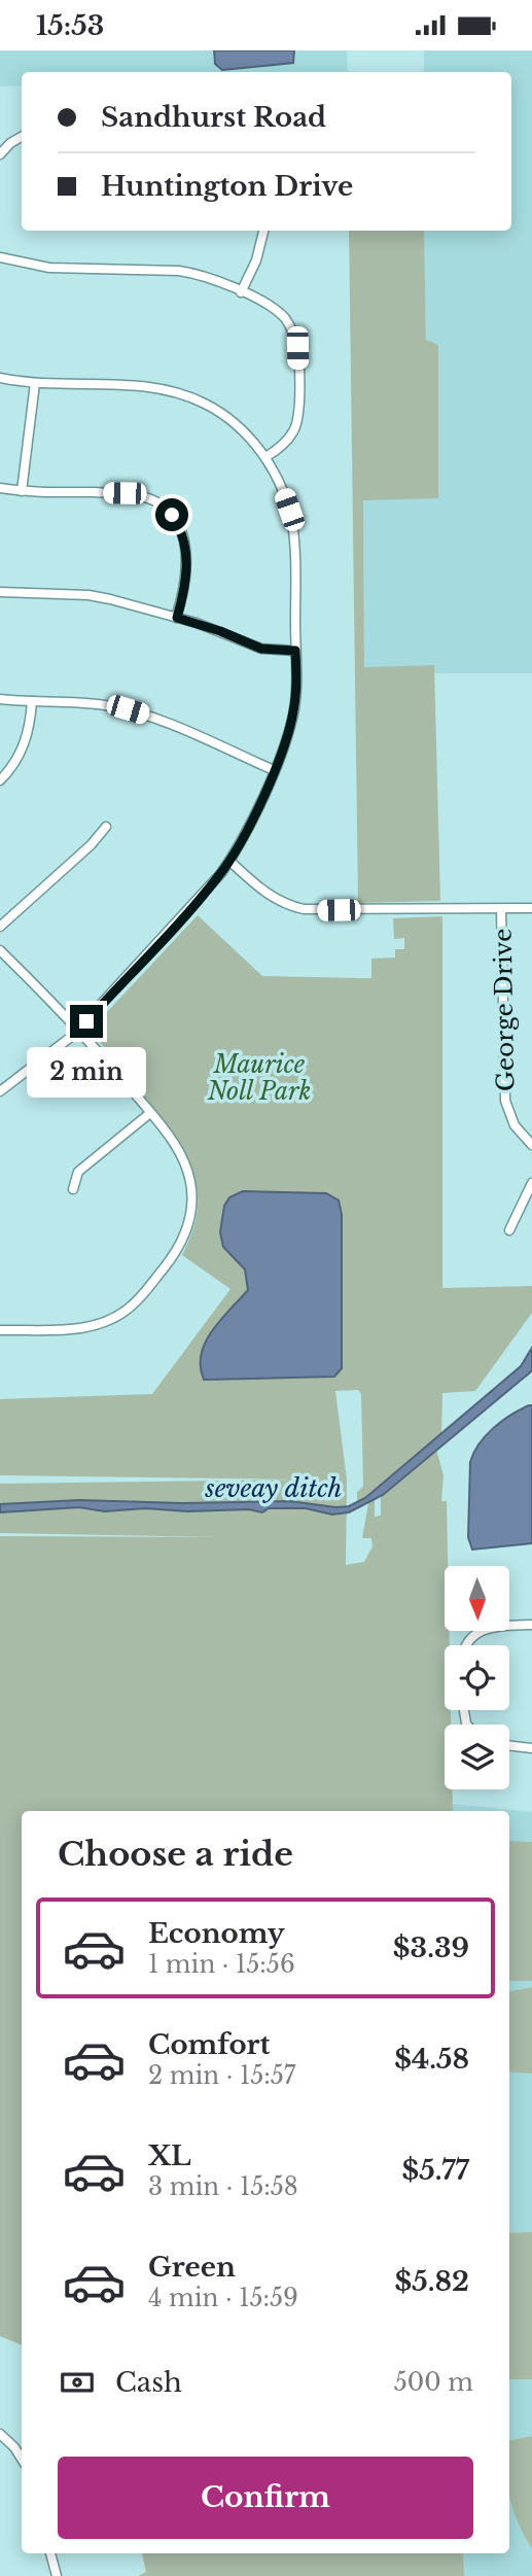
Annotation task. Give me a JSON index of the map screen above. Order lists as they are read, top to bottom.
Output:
{
  "streets": {
    "street": ["George Drive"]
  },
  "water": ["seveay ditch"],
  "parks": ["Maurice Noll Park"],
  "north": "bottom",
  "page": {
    "status": "15:53",
    "banner": ["Sandhurst Road", "Huntington Drive"],
    "bubble": "2 min",
    "heading": "Choose a ride",
    "list": [
      {
        "name": "Economy",
        "note": "1 min · 15:56",
        "value": "$3.39"
      },
      {
        "name": "Comfort",
        "note": "2 min · 15:57",
        "value": "$4.58"
      },
      {
        "name": "XL",
        "note": "3 min · 15:58",
        "value": "$5.77"
      },
      {
        "name": "Green",
        "note": "4 min · 15:59",
        "value": "$5.82"
      }
    ],
    "pay": ["Cash", "500 m"],
    "buttons": "Confirm"
  }
}
